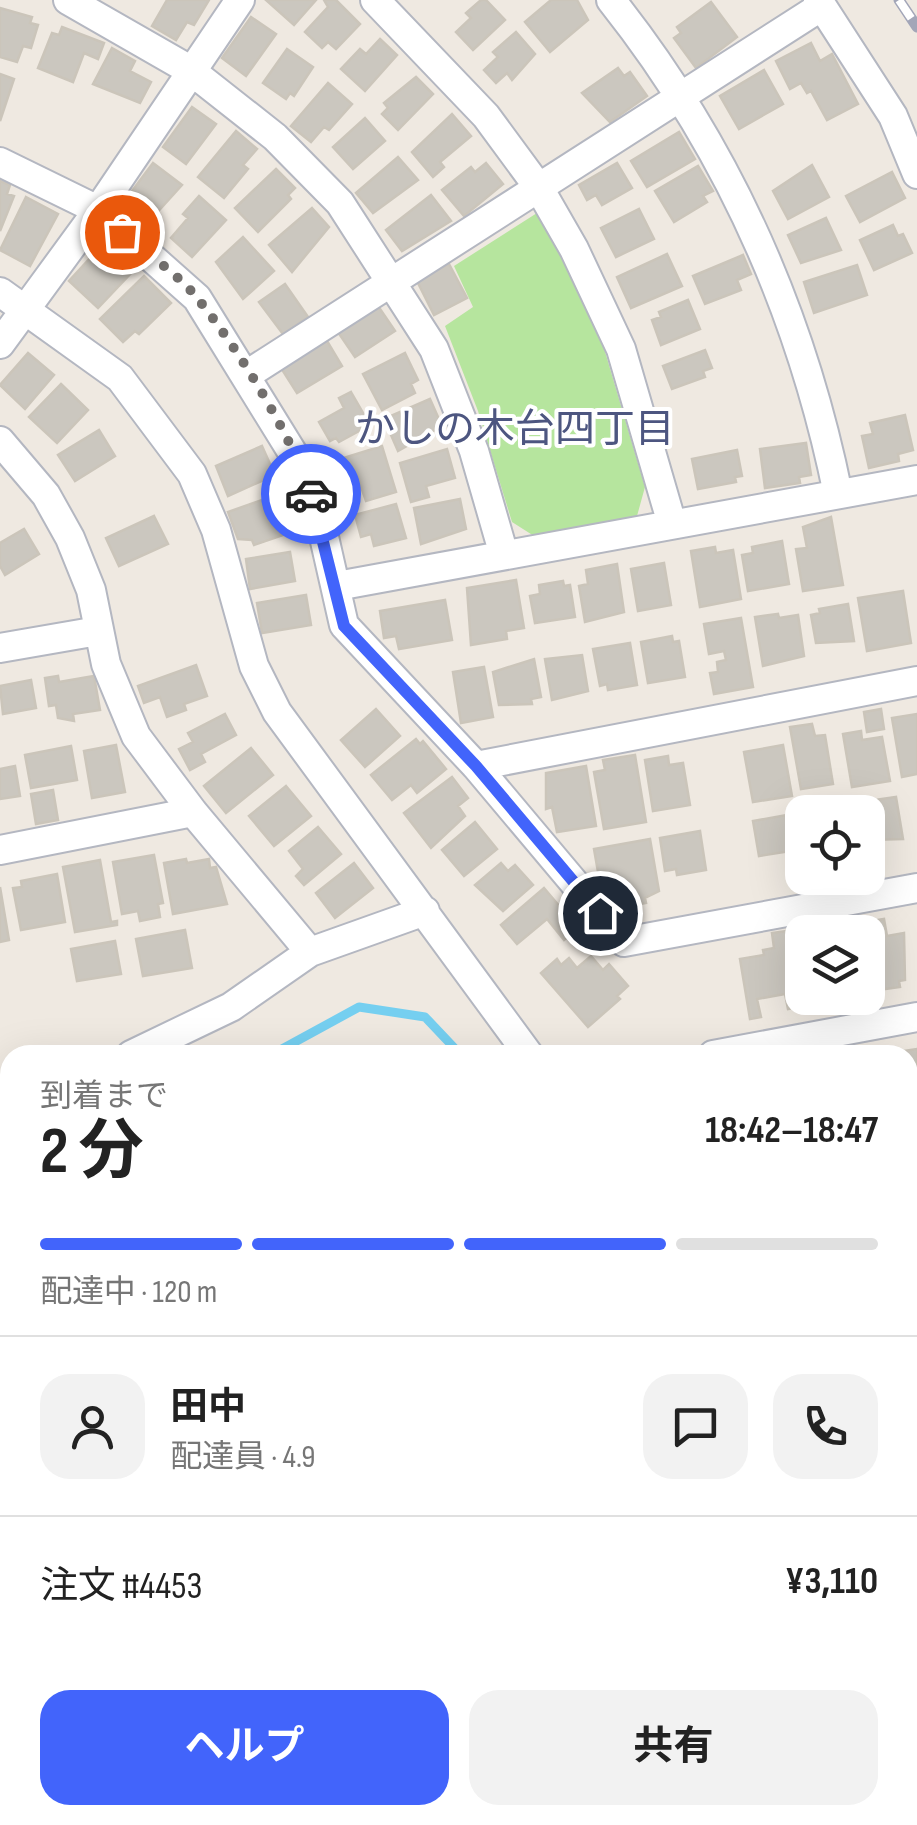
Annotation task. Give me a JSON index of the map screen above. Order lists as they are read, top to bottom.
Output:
{
  "districts": ["かしの木台四丁目"],
  "page": {
    "heading": ["2 分", "到着まで", "18:42–18:47"],
    "panel": [
      "田中",
      "配達員 · 4.9",
      "注文 #4453",
      "¥3,110"
    ],
    "bar": "配達中 · 120 m",
    "buttons": ["ヘルプ", "共有"]
  }
}
